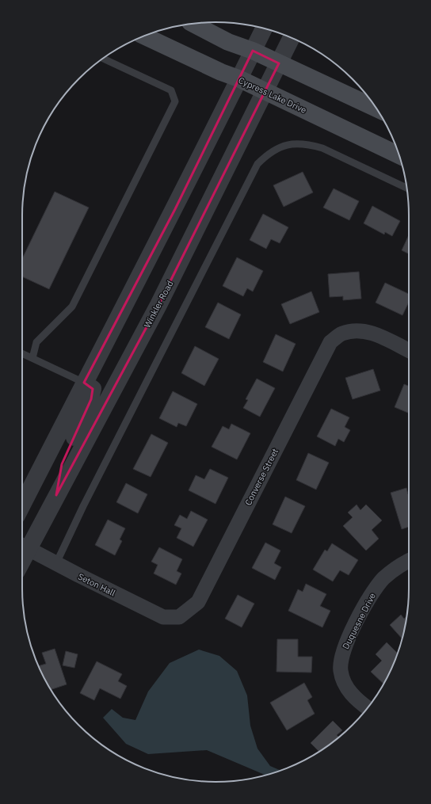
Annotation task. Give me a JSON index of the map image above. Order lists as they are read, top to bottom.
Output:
{
  "streets": {
    "main road": ["Cypress Lake Drive"],
    "street": [
      "Winkler Road",
      "Converse Street",
      "Seton Hall",
      "Duquesne Drive"
    ]
  },
  "crossings": [
    ["Cypress Lake Drive", "Winkler Road"],
    ["Winkler Road", "Seton Hall"],
    ["Converse Street", "Seton Hall"]
  ]
}
